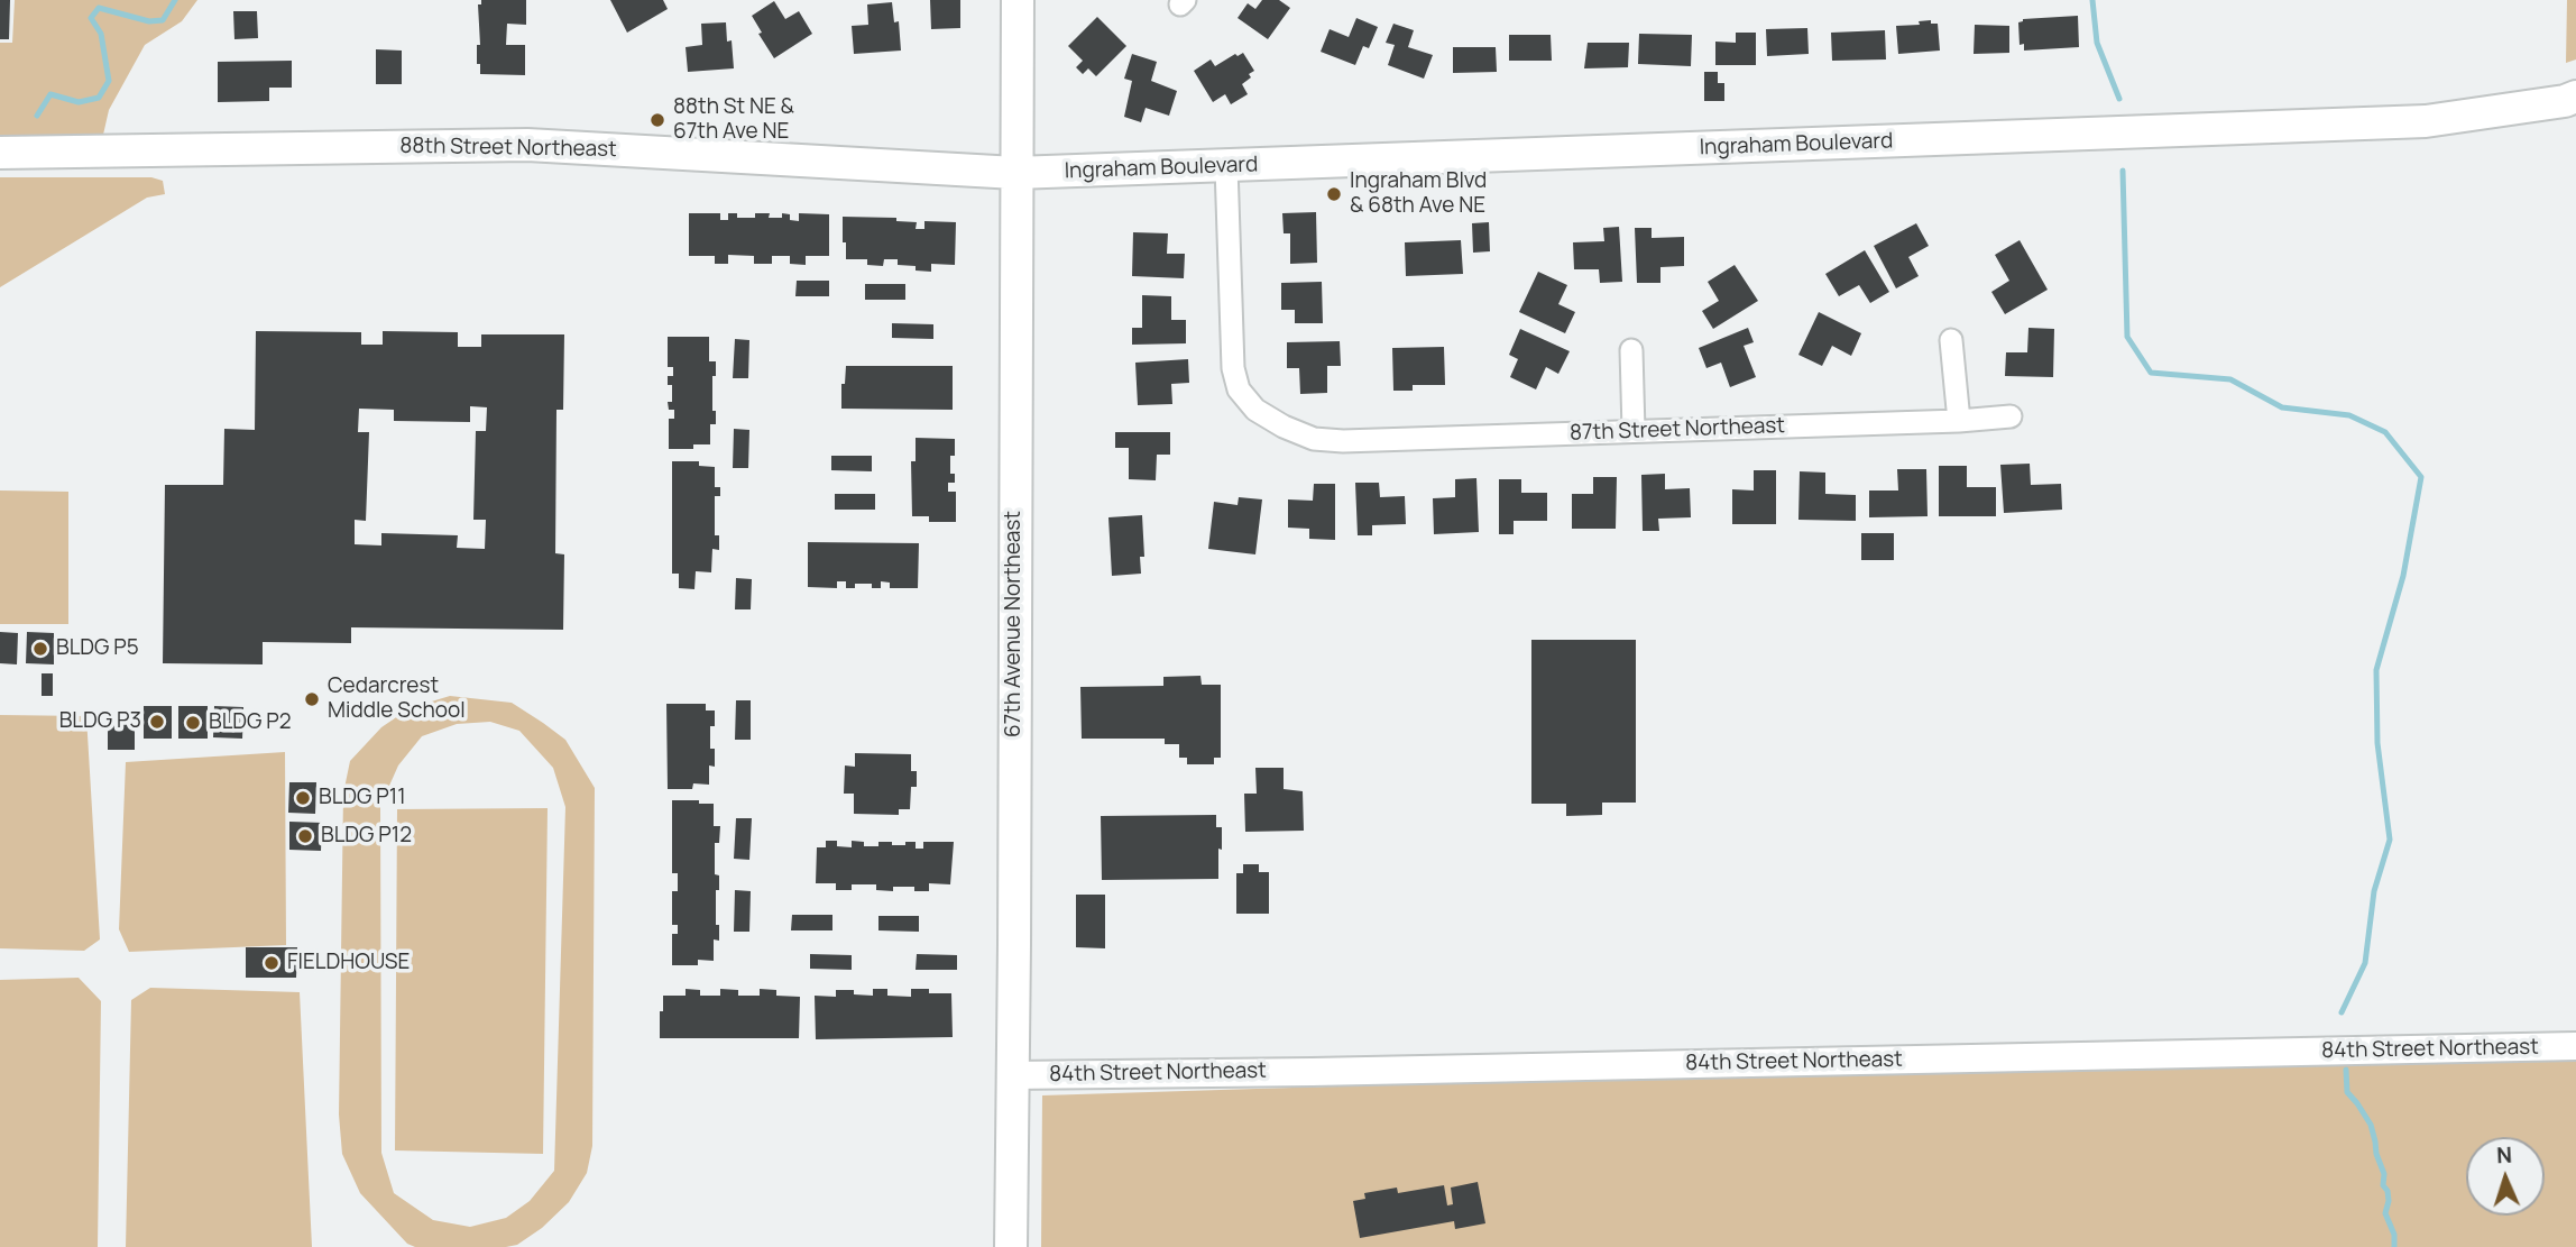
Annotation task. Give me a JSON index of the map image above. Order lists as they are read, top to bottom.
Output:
{
  "streets": {
    "main road": ["Ingraham Boulevard", "88th Street Northeast", "67th Avenue Northeast"],
    "street": ["87th Street Northeast", "84th Street Northeast"]
  },
  "crossings": [
    ["Ingraham Boulevard", "88th Street Northeast"],
    ["Ingraham Boulevard", "87th Street Northeast"],
    ["Ingraham Boulevard", "67th Avenue Northeast"],
    ["88th Street Northeast", "67th Avenue Northeast"],
    ["67th Avenue Northeast", "84th Street Northeast"]
  ],
  "places": [
    "88th St NE & 67th Ave NE",
    "Ingraham Blvd & 68th Ave NE",
    "BLDG P5",
    "Cedarcrest Middle School",
    "BLDG P3",
    "BLDG P2",
    "BLDG P11",
    "BLDG P12",
    "FIELDHOUSE"
  ],
  "north": "top"
}
